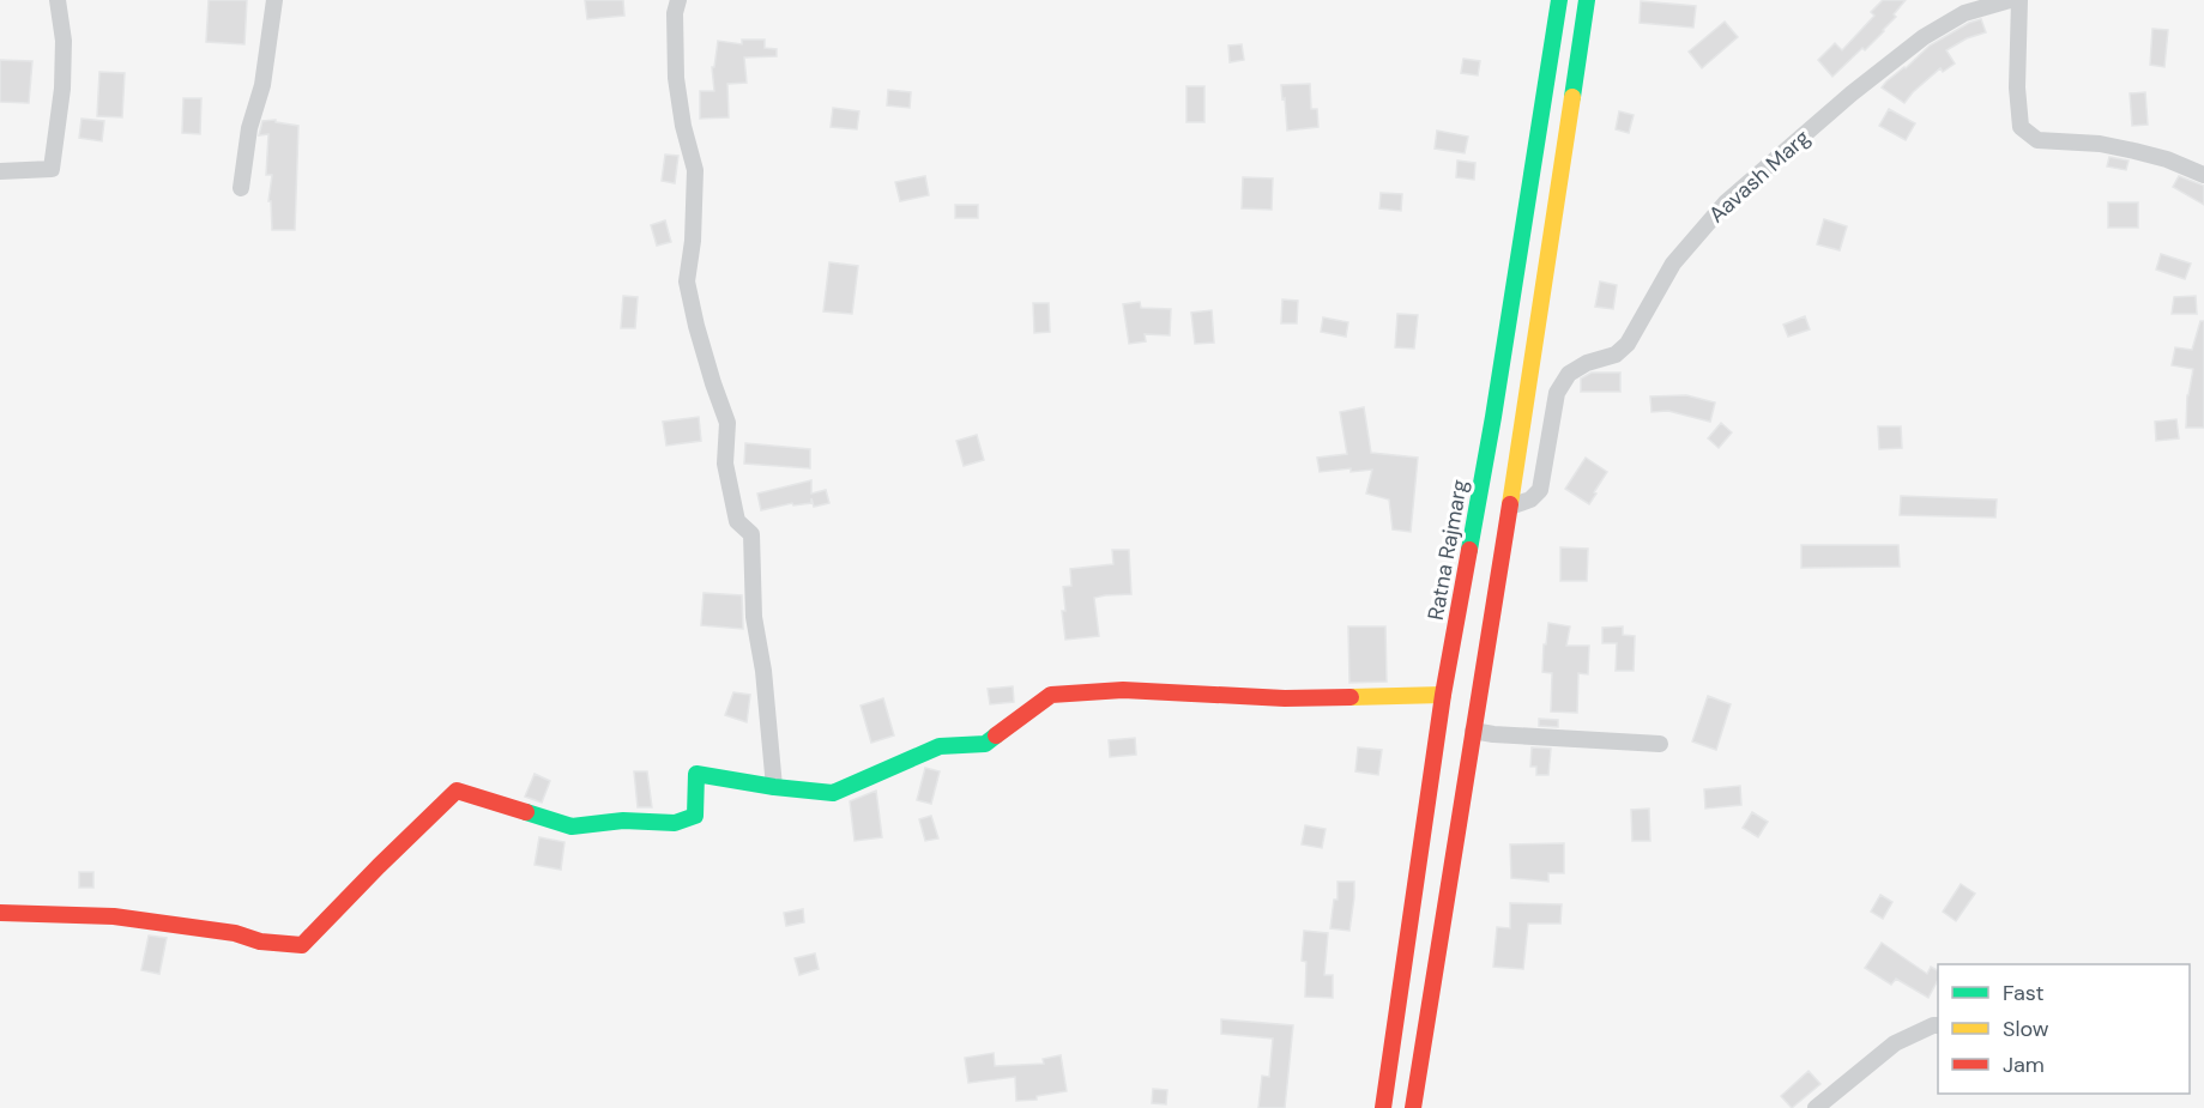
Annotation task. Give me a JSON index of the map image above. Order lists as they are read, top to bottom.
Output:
{
  "streets": {
    "main road": ["Ratna Rajmarg"],
    "street": ["Aavash Marg"]
  },
  "legend": ["Fast", "Slow", "Jam"]
}
